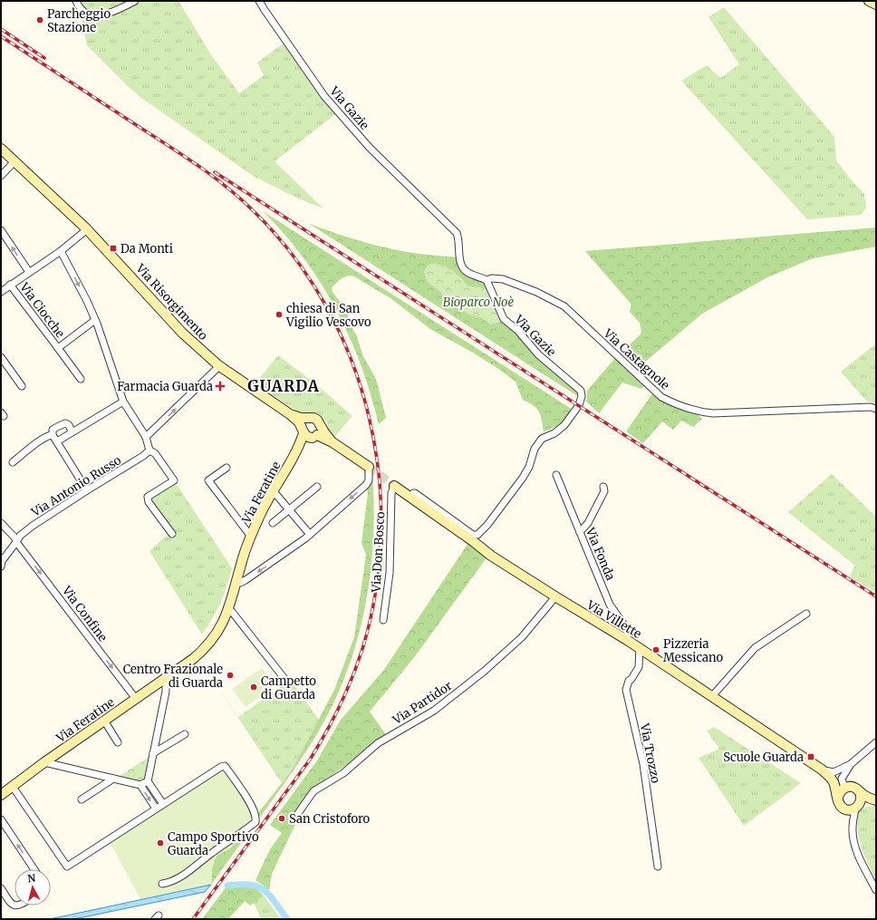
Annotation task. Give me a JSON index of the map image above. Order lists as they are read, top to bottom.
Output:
{
  "streets": {
    "street": [
      "Via Gazie",
      "Via Risorgimento",
      "Via Ciocche",
      "Via Castagnole",
      "Via Antonio Russo",
      "Via Feratine",
      "Via Don Bosco",
      "Via Fonda",
      "Via Confine",
      "Via Villette",
      "Via Partidor",
      "Via Trozzo"
    ]
  },
  "crossings": [
    ["Via Gazie", "Via Castagnole"],
    ["Via Gazie", "Via Villette"],
    ["Via Risorgimento", "Via Feratine"],
    ["Via Antonio Russo", "Via Confine"],
    ["Via Feratine", "Via Confine"],
    ["Via Don Bosco", "Via Villette"],
    ["Via Fonda", "Via Villette"],
    ["Via Villette", "Via Partidor"],
    ["Via Villette", "Via Trozzo"]
  ],
  "one_way": ["Via Confine"],
  "districts": ["GUARDA"],
  "parks": ["Bioparco Noè"],
  "places": {
    "other": [
      "Parcheggio Stazione",
      "chiesa di San Vigilio Vescovo",
      "Pizzeria Messicano",
      "Centro Frazionale di Guarda",
      "Campetto di Guarda",
      "San Cristoforo",
      "Campo Sportivo Guarda"
    ],
    "transit": ["Da Monti", "Scuole Guarda"],
    "health": ["Farmacia Guarda"]
  },
  "north": "top"
}
